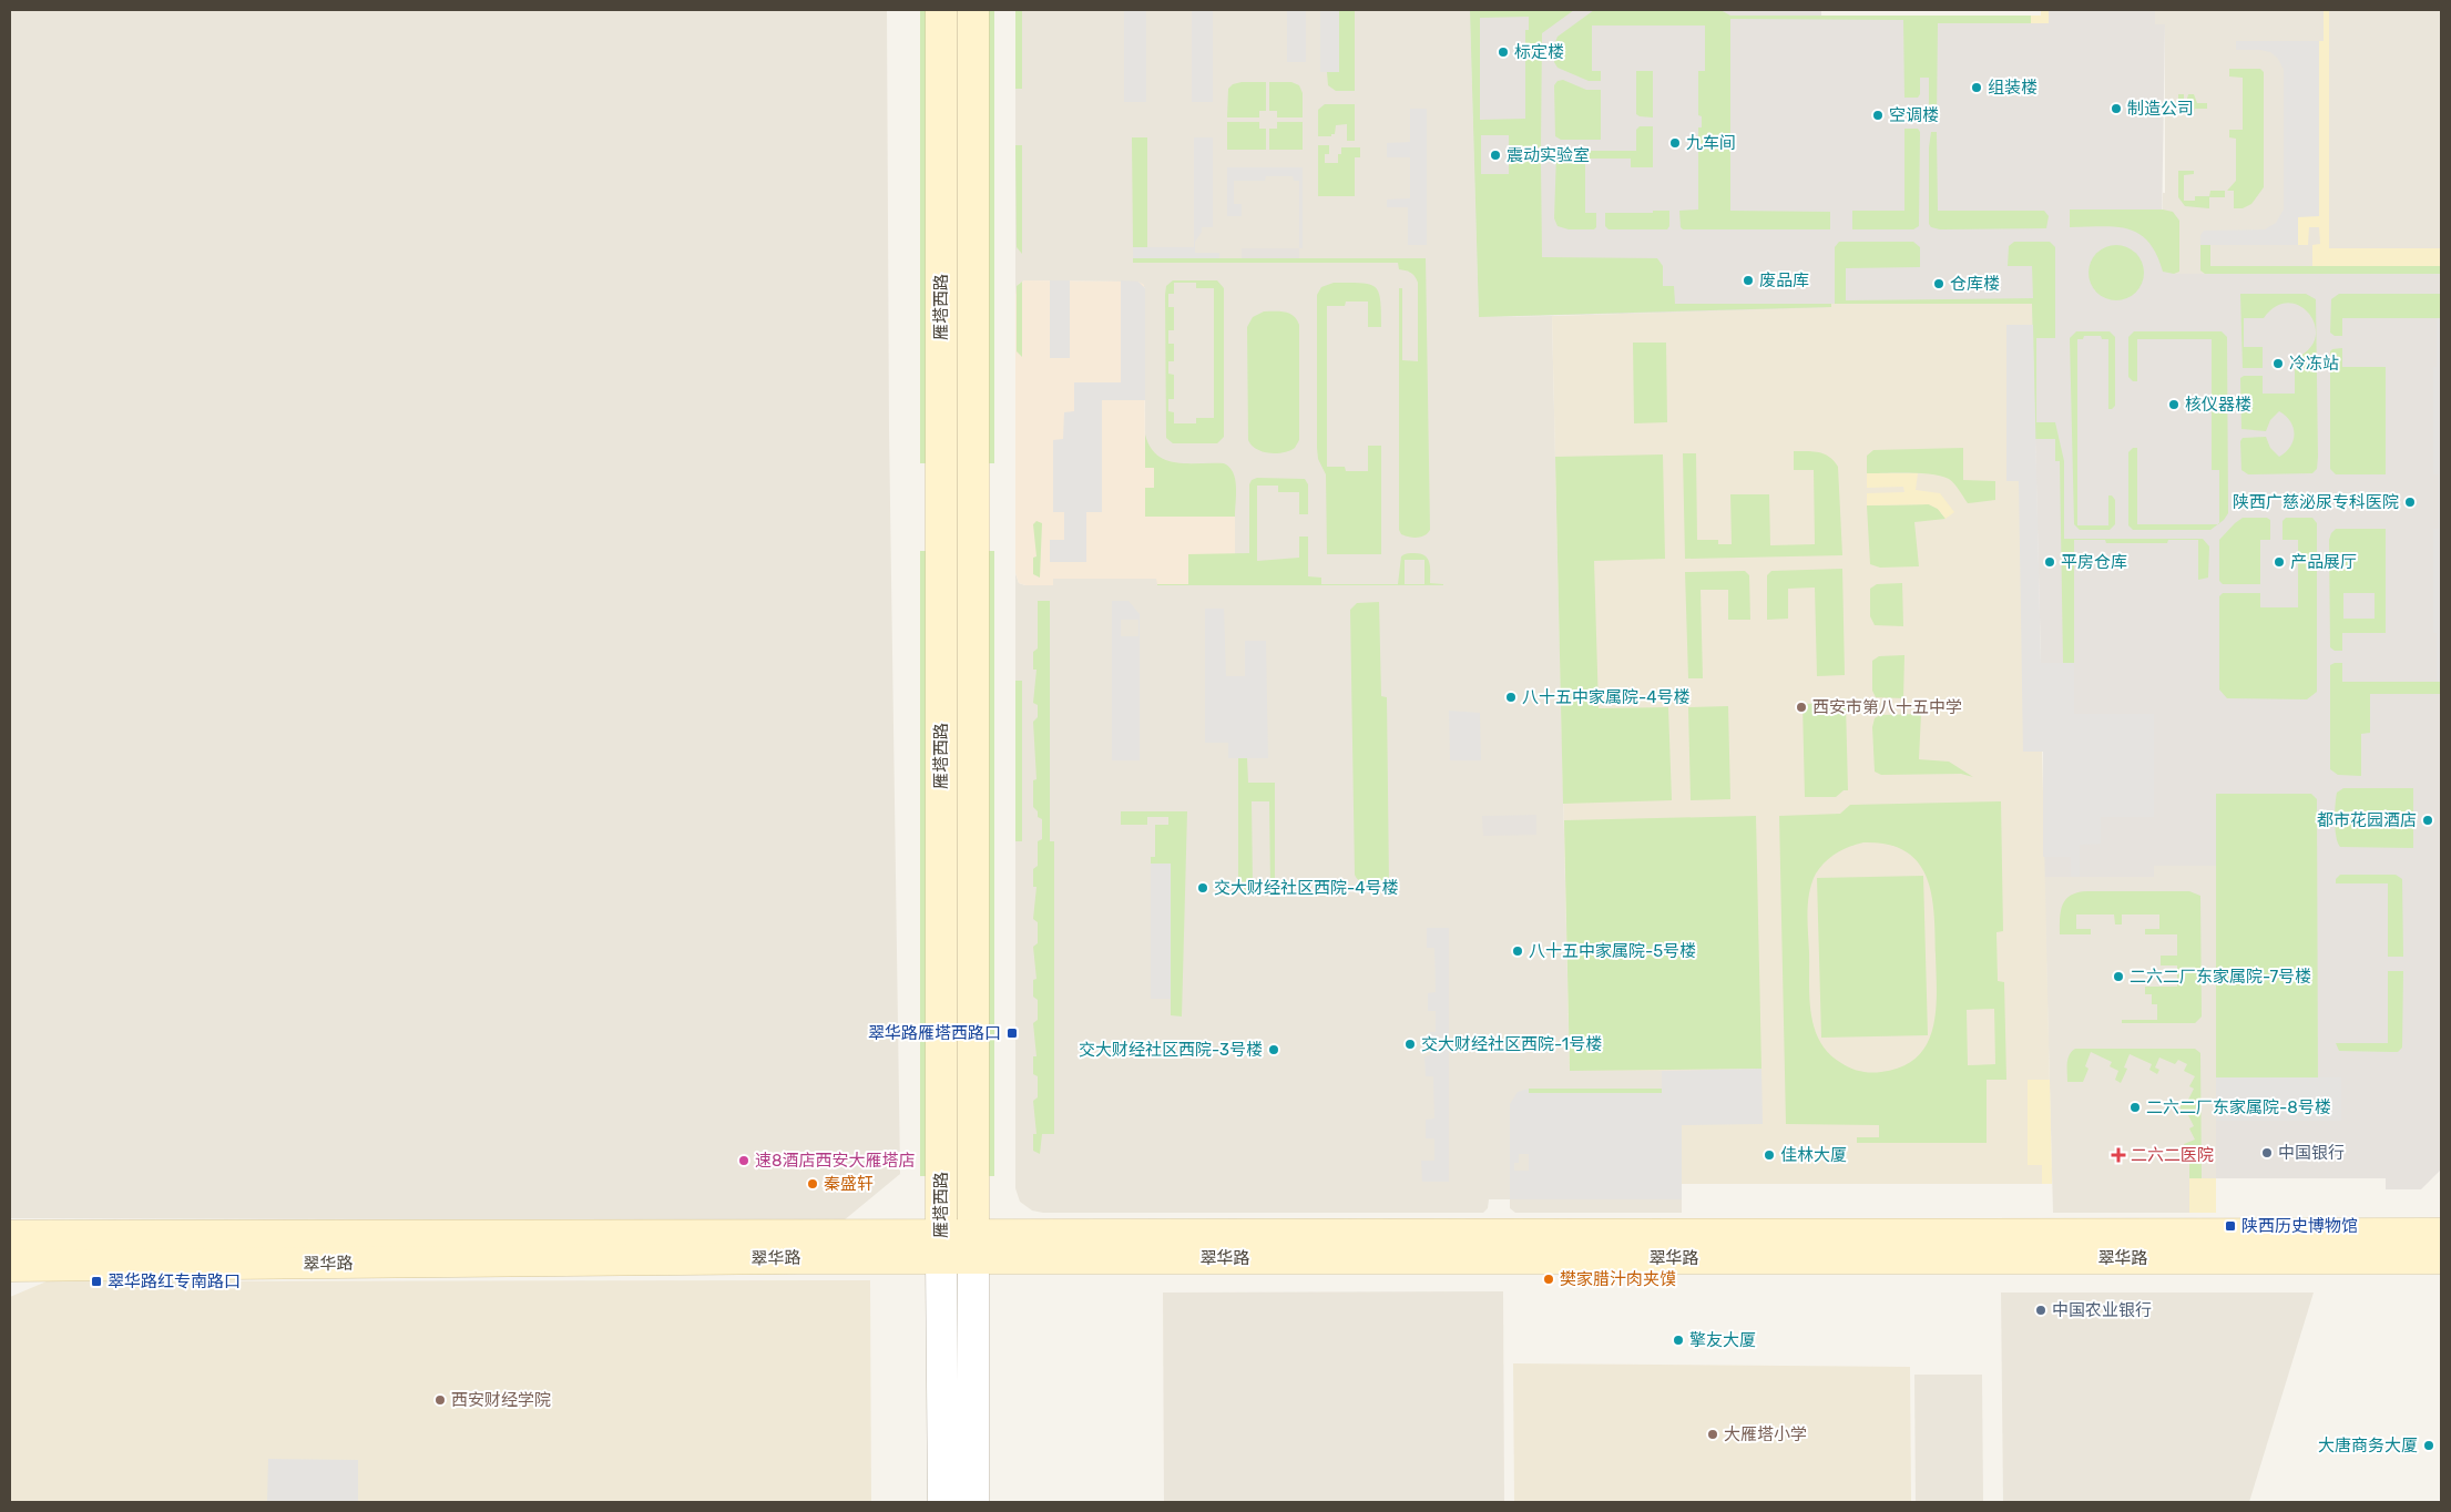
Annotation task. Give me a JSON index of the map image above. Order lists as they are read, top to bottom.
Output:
{
  "streets": {
    "main road": ["雁塔西路", "翠华路"]
  },
  "crossings": [
    ["雁塔西路", "翠华路"]
  ],
  "places": {
    "other": [
      "标定楼",
      "组装楼",
      "制造公司",
      "空调楼",
      "九车间",
      "震动实验室",
      "废品库",
      "仓库楼",
      "冷冻站",
      "核仪器楼",
      "陕西广慈泌尿专科医院",
      "平房仓库",
      "产品展厅",
      "八十五中家属院-4号楼",
      "西安市第八十五中学",
      "都市花园酒店",
      "交大财经社区西院-4号楼",
      "八十五中家属院-5号楼",
      "二六二厂东家属院-7号楼",
      "交大财经社区西院-1号楼",
      "交大财经社区西院-3号楼",
      "二六二厂东家属院-8号楼",
      "中国银行",
      "佳林大厦",
      "速8酒店西安大雁塔店",
      "秦盛轩",
      "樊家腊汁肉夹馍",
      "中国农业银行",
      "擎友大厦",
      "西安财经学院",
      "大雁塔小学",
      "大唐商务大厦"
    ],
    "transit": ["翠华路雁塔西路口", "陕西历史博物馆", "翠华路红专南路口"],
    "health": ["二六二医院"]
  }
}
